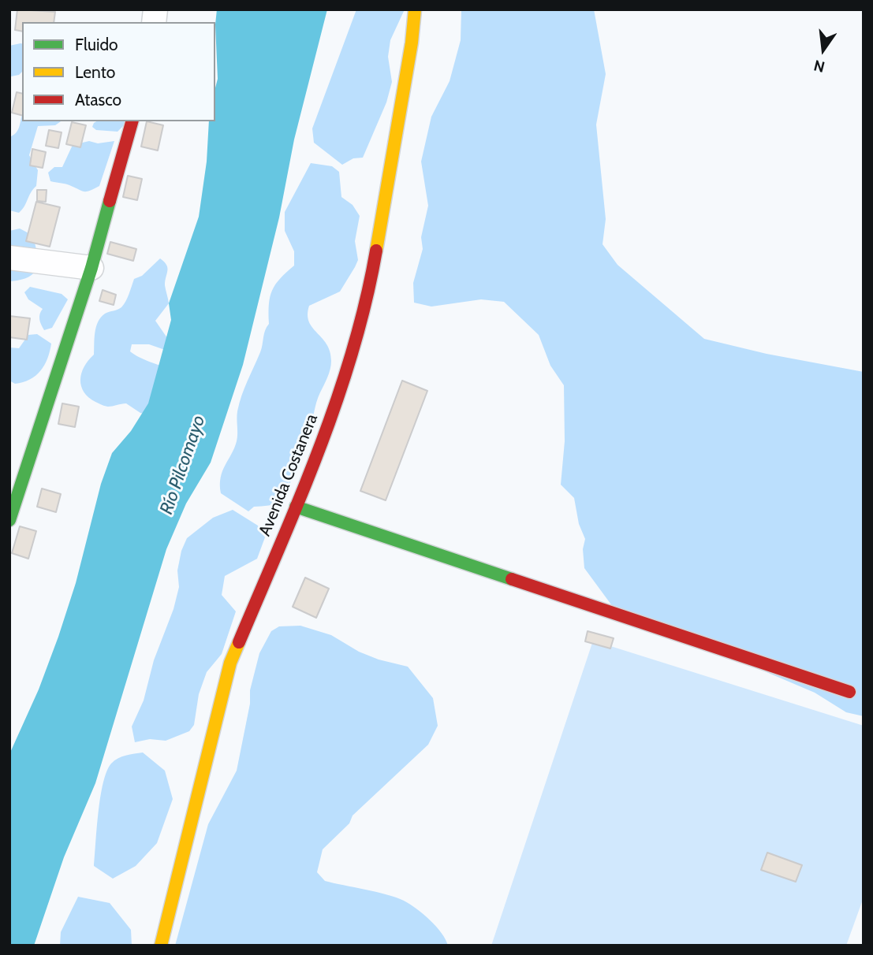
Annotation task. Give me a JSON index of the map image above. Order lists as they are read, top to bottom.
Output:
{
  "streets": {
    "street": ["Avenida Costanera"]
  },
  "water": ["Río Pilcomayo"],
  "legend": ["Fluido", "Lento", "Atasco"],
  "north": "bottom"
}
